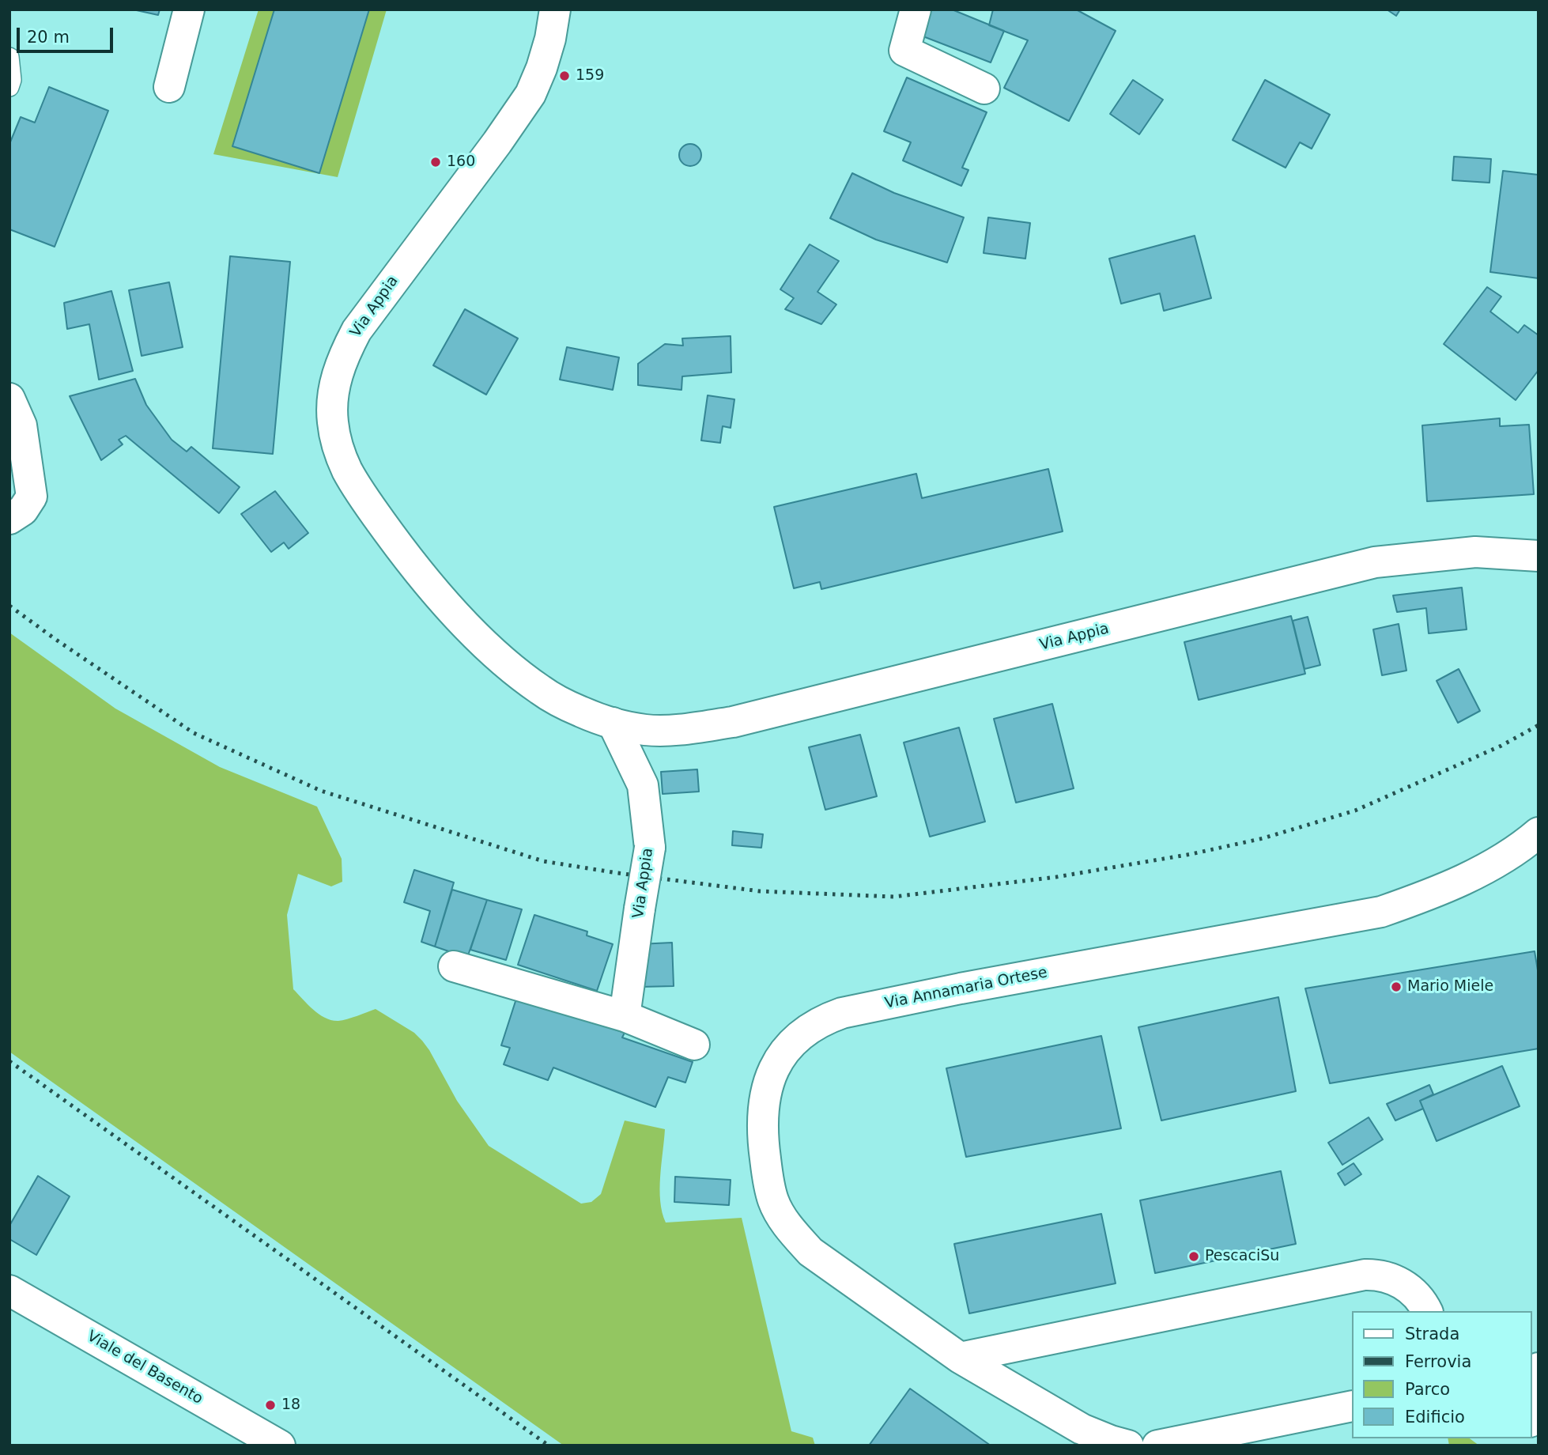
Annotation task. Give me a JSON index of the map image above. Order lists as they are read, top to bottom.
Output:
{
  "streets": {
    "street": ["Via Appia", "Via Annamaria Ortese", "Viale del Basento"]
  },
  "places": [
    "159",
    "160",
    "Mario Miele",
    "PescaciSu",
    "18"
  ],
  "legend": [
    "Strada",
    "Ferrovia",
    "Parco",
    "Edificio"
  ],
  "scale_bar": "20 m"
}
